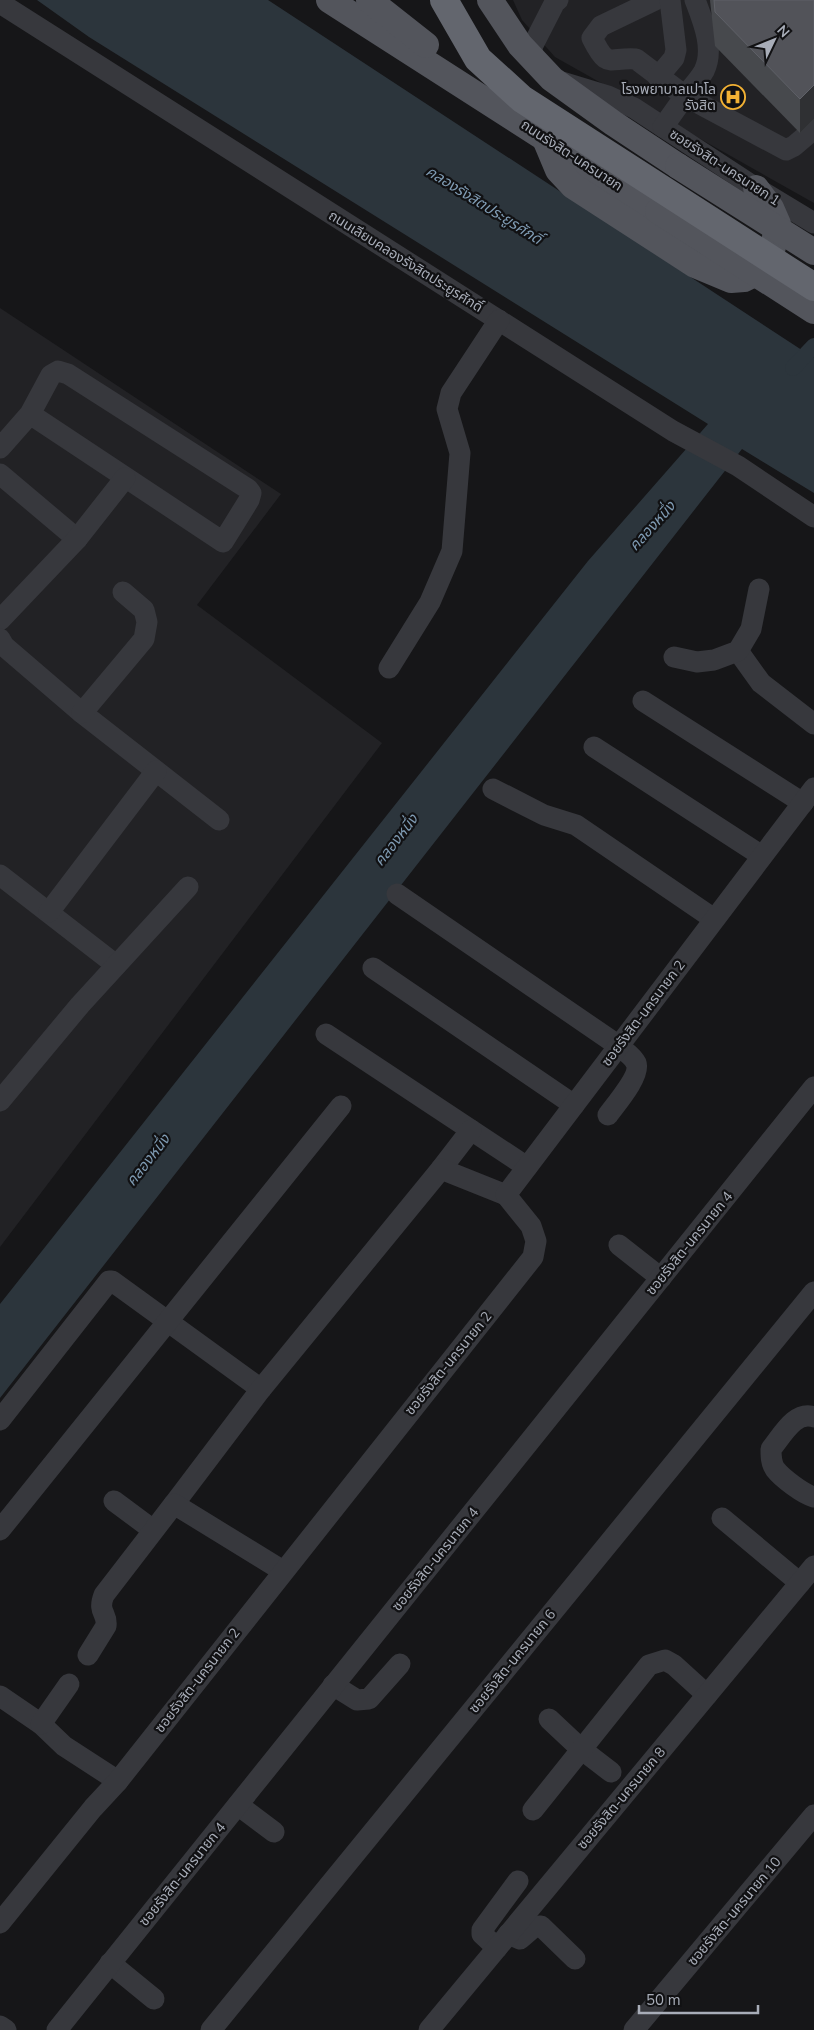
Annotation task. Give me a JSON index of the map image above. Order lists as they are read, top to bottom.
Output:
{
  "streets": {
    "main road": ["ถนนรังสิต-นครนายก"],
    "street": [
      "ซอยรังสิต-นครนายก 1",
      "ถนนเลียบคลองรังสิตประยูรศักดิ์",
      "ซอยรังสิต-นครนายก 2",
      "ซอยรังสิต-นครนายก 4",
      "ซอยรังสิต-นครนายก 6",
      "ซอยรังสิต-นครนายก 8",
      "ซอยรังสิต-นครนายก 10"
    ]
  },
  "water": ["คลองรังสิตประยูรศักดิ์", "คลองหนึ่ง"],
  "places": {
    "hospital": ["โรงพยาบาลเปาโล รังสิต"]
  },
  "scale_bar": "50 m",
  "north": "top right"
}
